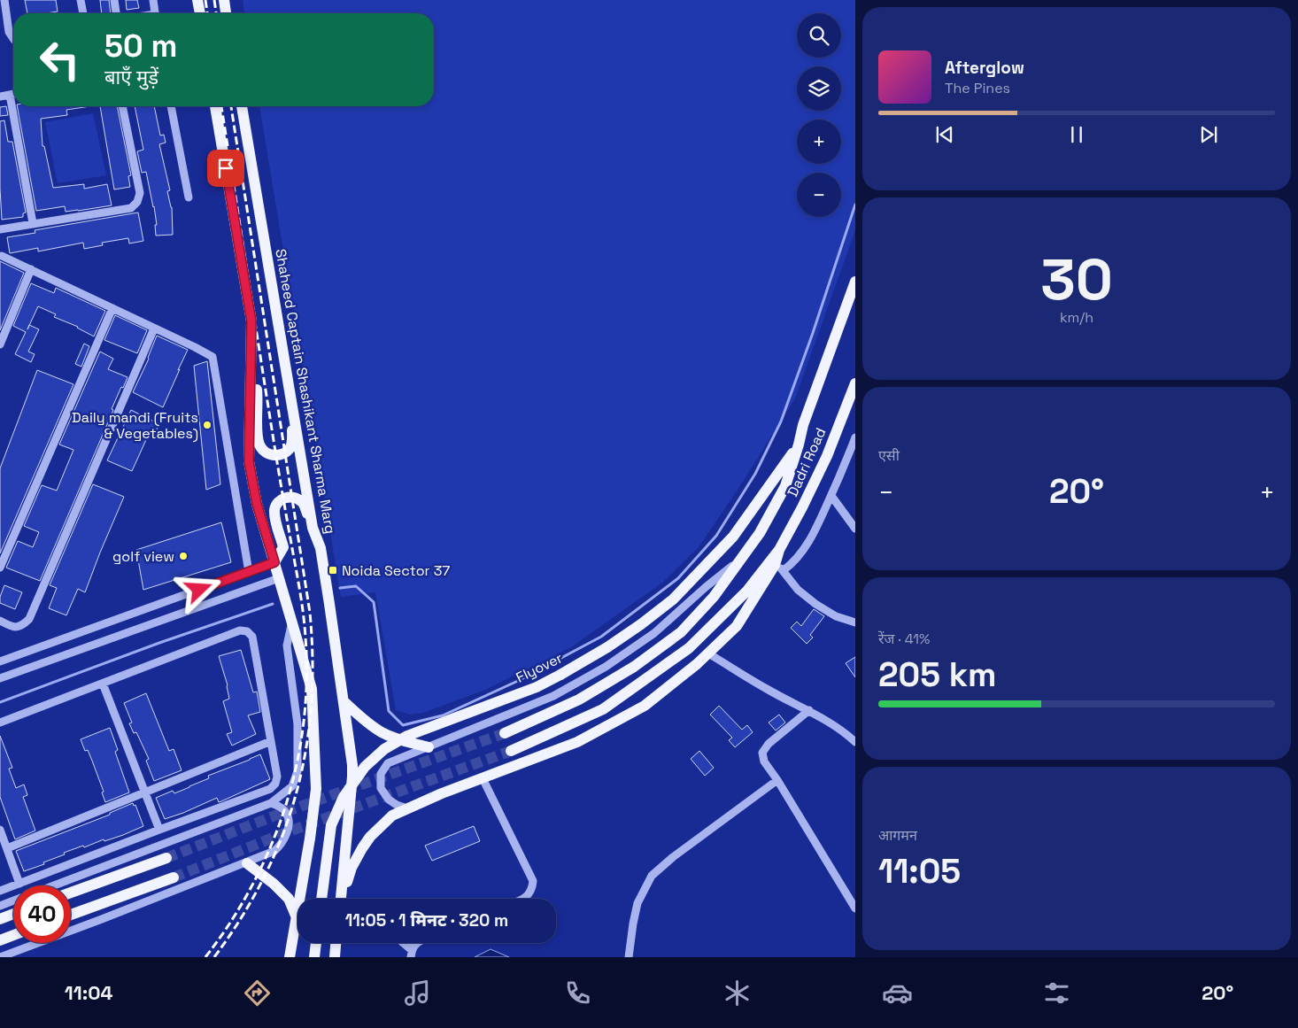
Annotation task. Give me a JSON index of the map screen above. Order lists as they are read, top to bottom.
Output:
{
  "streets": {
    "main road": ["Shaheed Captain Shashikant Sharma Marg", "Dadri Road", "Flyover"]
  },
  "crossings": [
    ["Dadri Road", "Flyover"]
  ],
  "places": {
    "other": ["Daily mandi (Fruits & Vegetables)", "golf view"],
    "transit": ["Noida Sector 37"]
  },
  "page": {
    "map_buttons": ["+", "−"],
    "turn": ["50 m", "बाएँ मुड़ें"],
    "song": ["Afterglow", "The Pines"],
    "tile": [
      ["30", "km/h"],
      "एसी",
      ["रेंज · 41%", "205 km"],
      ["आगमन", "11:05"]
    ],
    "heat": ["−", "20°", "+"],
    "limit": "40",
    "trip": "11:05 · 1 मिनट · 320 m",
    "tabs": ["11:04", "20°"]
  }
}
